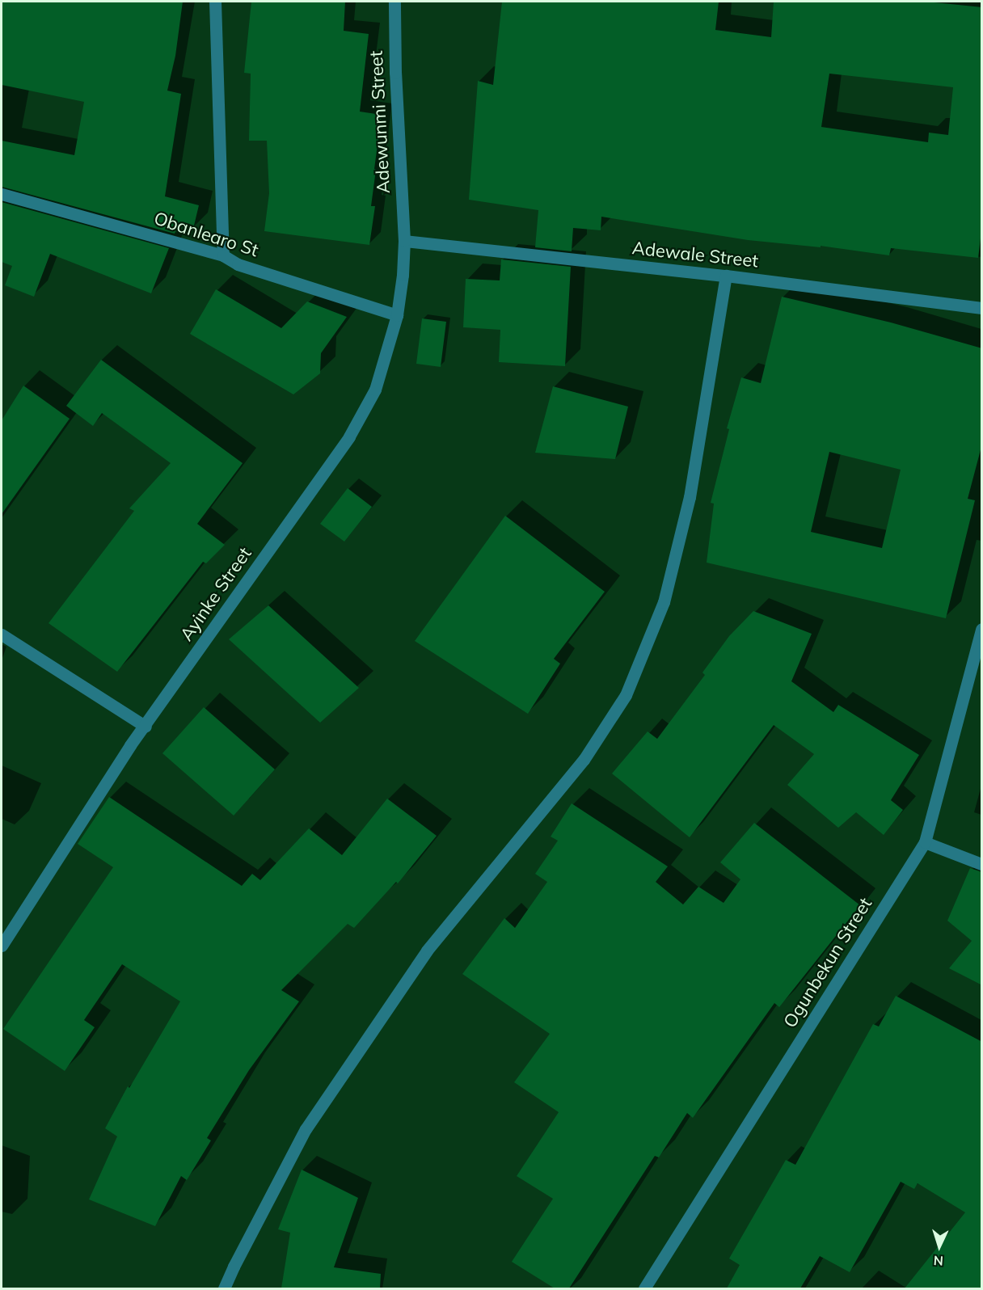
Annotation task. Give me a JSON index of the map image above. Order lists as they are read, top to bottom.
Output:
{
  "streets": {
    "street": [
      "Adewunmi Street",
      "Obanlearo St",
      "Adewale Street",
      "Ayinke Street",
      "Ogunbekun Street"
    ]
  },
  "crossings": [
    ["Adewunmi Street", "Adewale Street"],
    ["Adewunmi Street", "Ayinke Street"],
    ["Obanlearo St", "Ayinke Street"],
    ["Adewale Street", "Ayinke Street"]
  ],
  "north": "bottom"
}
